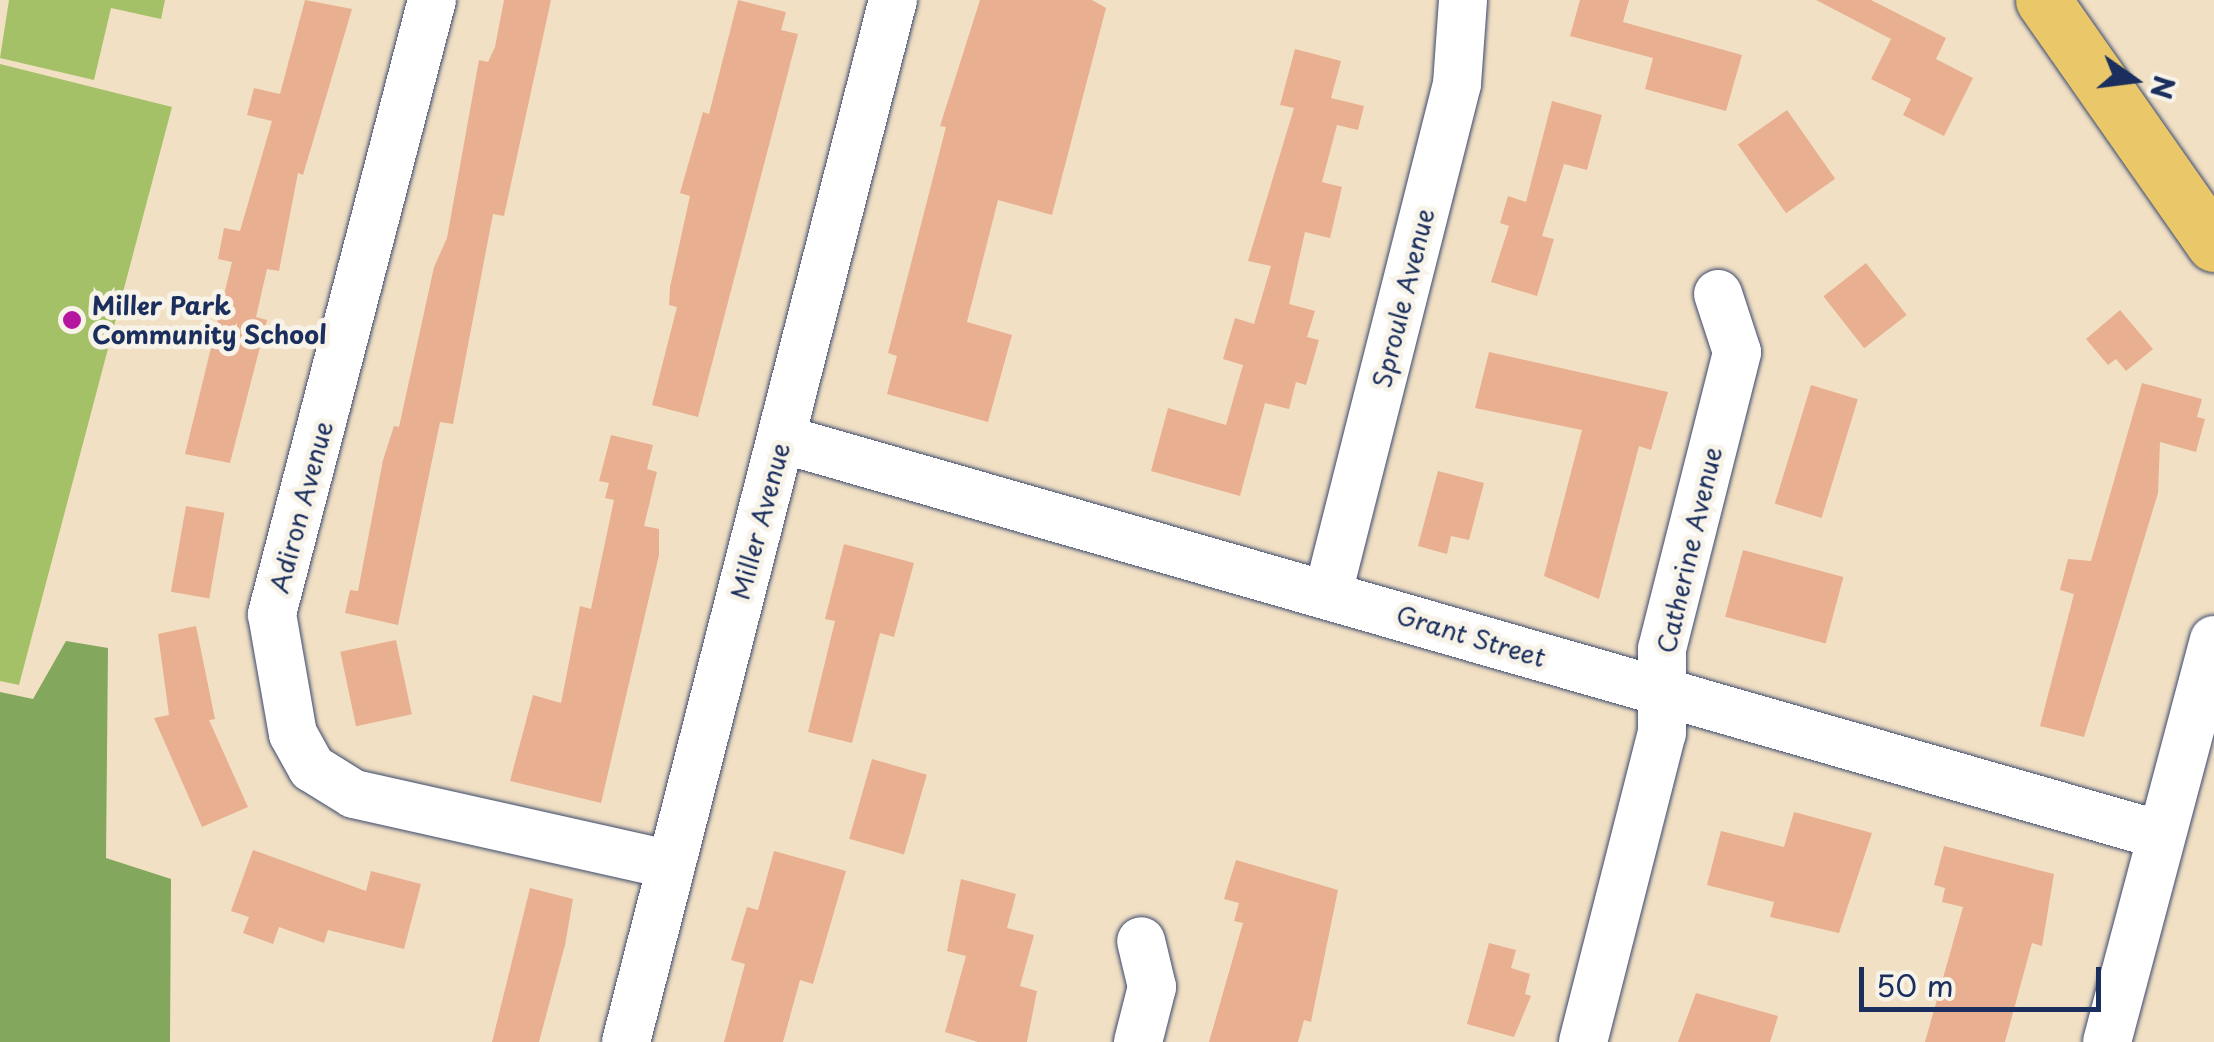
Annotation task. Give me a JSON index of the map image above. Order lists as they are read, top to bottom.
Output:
{
  "streets": {
    "street": [
      "Sproule Avenue",
      "Adiron Avenue",
      "Miller Avenue",
      "Catherine Avenue",
      "Grant Street"
    ]
  },
  "crossings": [
    ["Sproule Avenue", "Grant Street"],
    ["Adiron Avenue", "Miller Avenue"],
    ["Miller Avenue", "Grant Street"],
    ["Catherine Avenue", "Grant Street"]
  ],
  "places": ["Miller Park Community School"],
  "scale_bar": "50 m",
  "north": "right"
}
